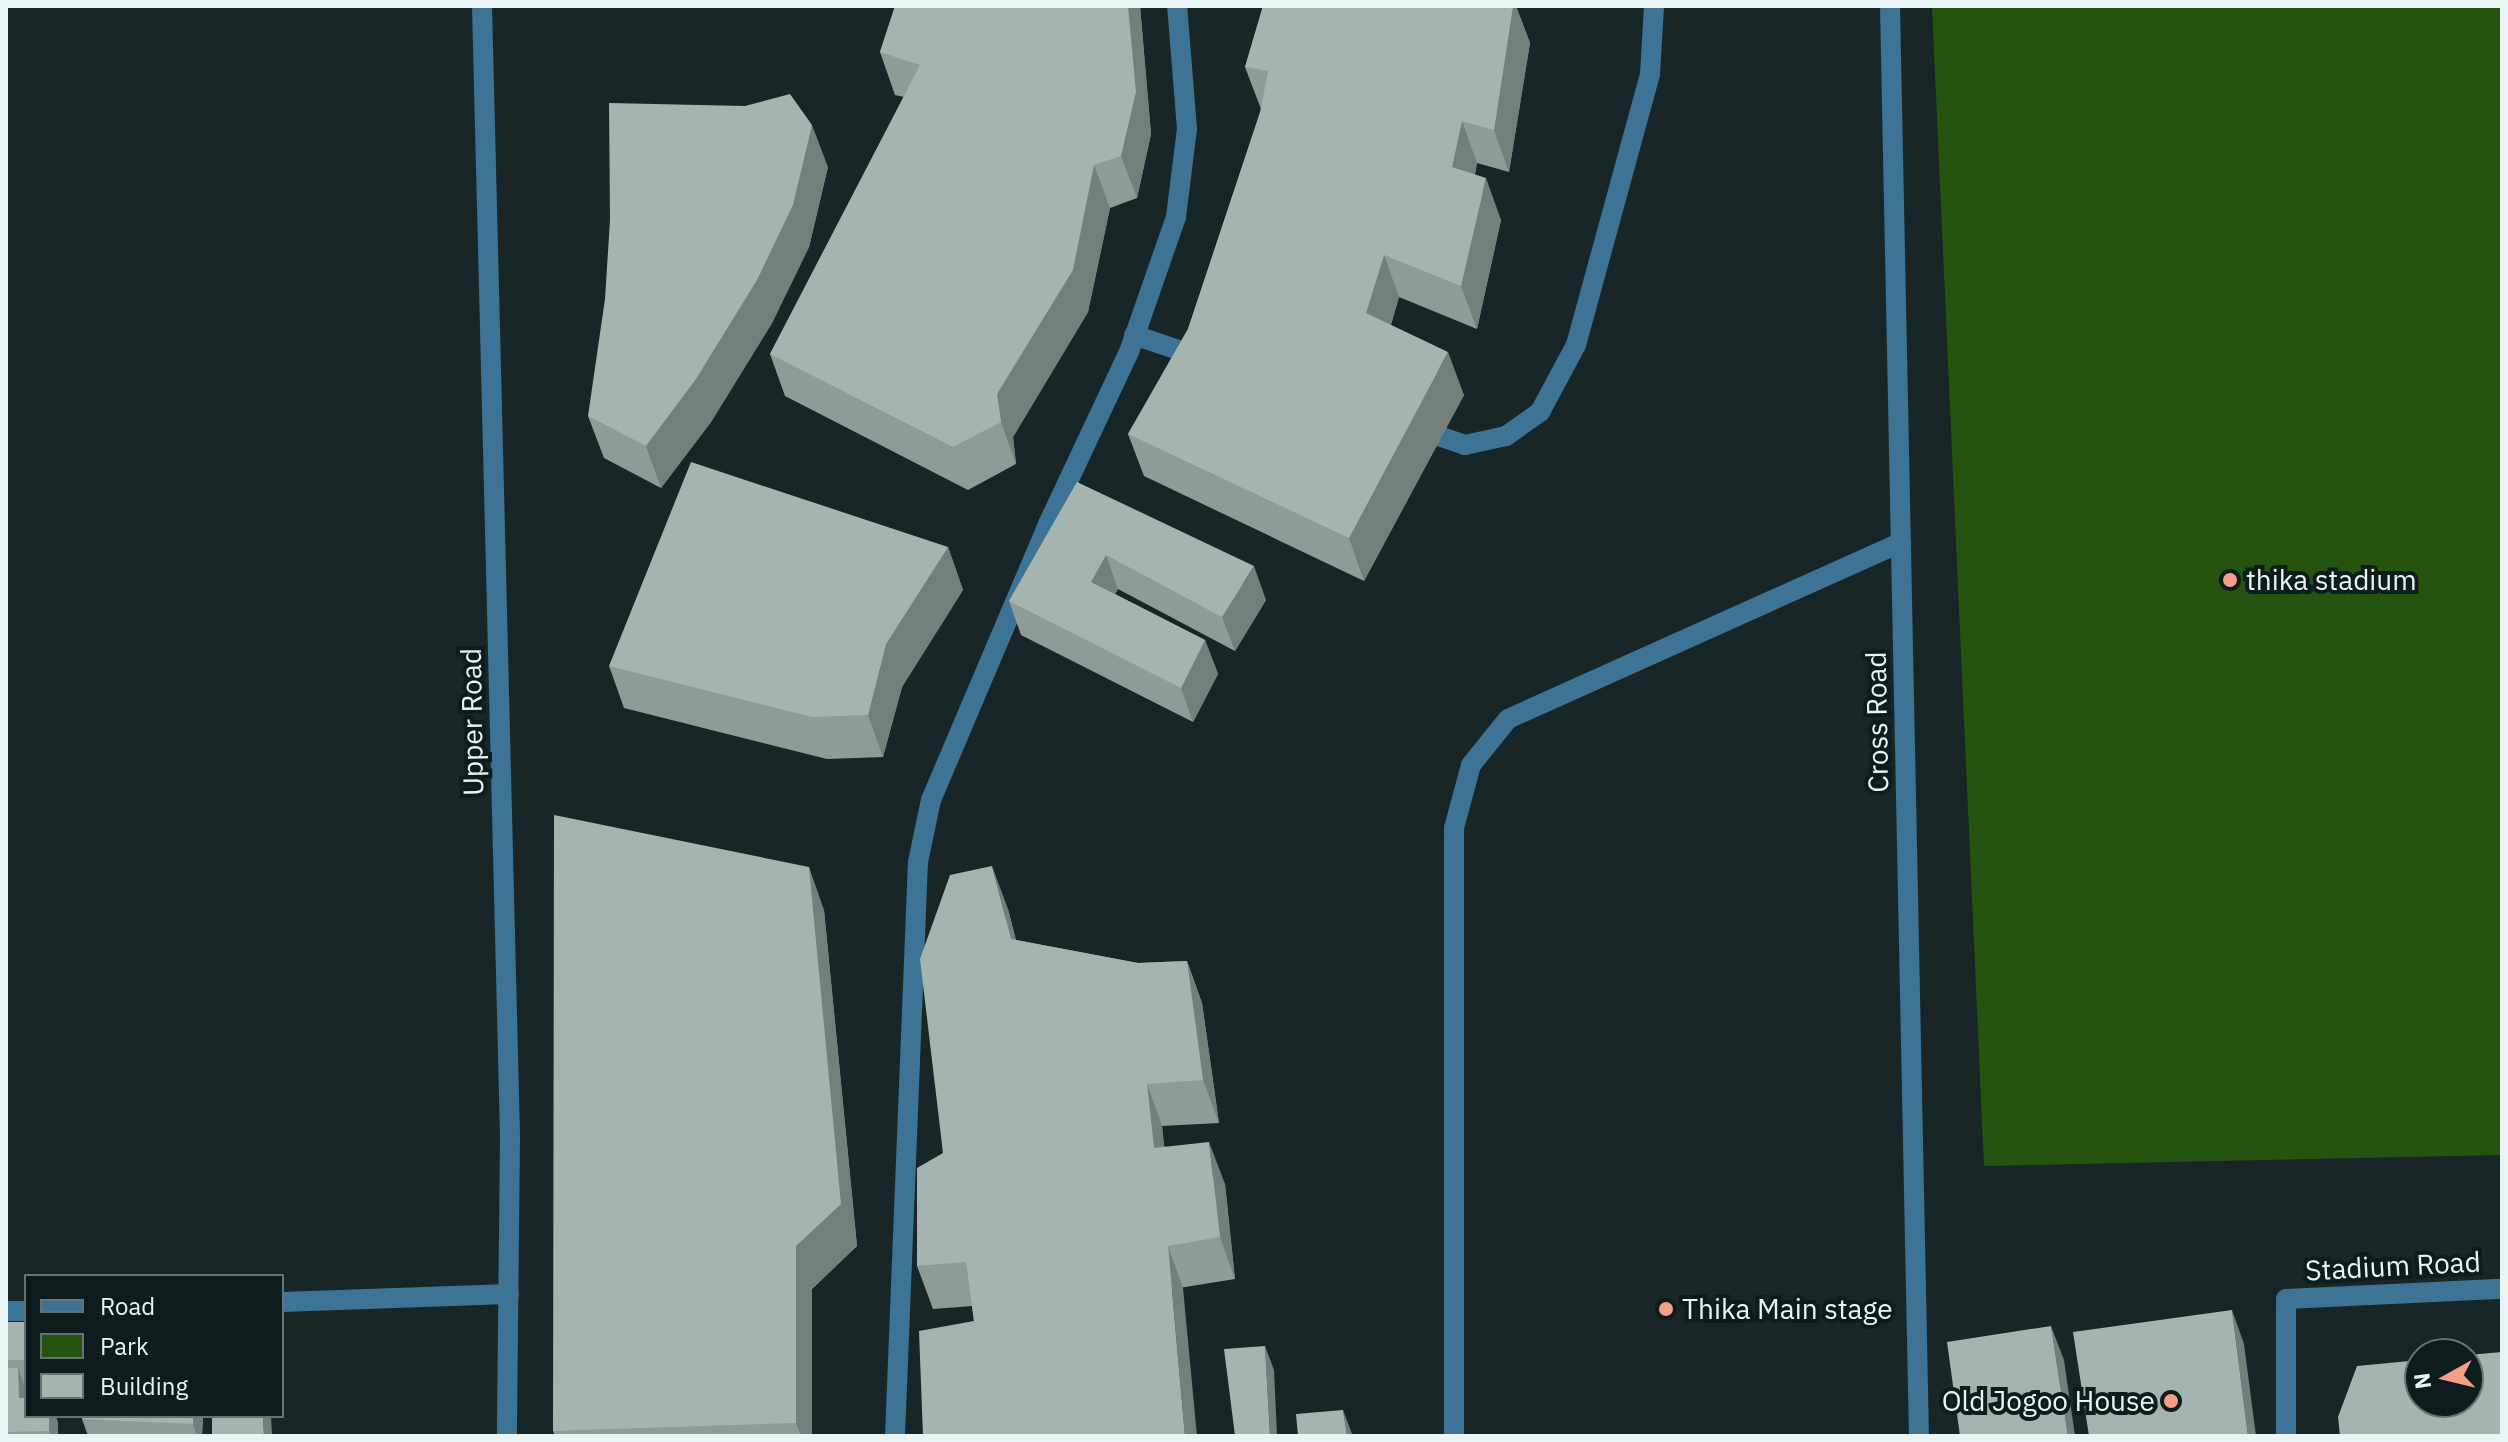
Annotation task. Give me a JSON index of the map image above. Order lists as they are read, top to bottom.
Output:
{
  "streets": {
    "street": ["Upper Road", "Cross Road", "Stadium Road"]
  },
  "places": ["thika stadium", "Thika Main stage", "Old Jogoo House"],
  "legend": ["Road", "Park", "Building"],
  "north": "left"
}
